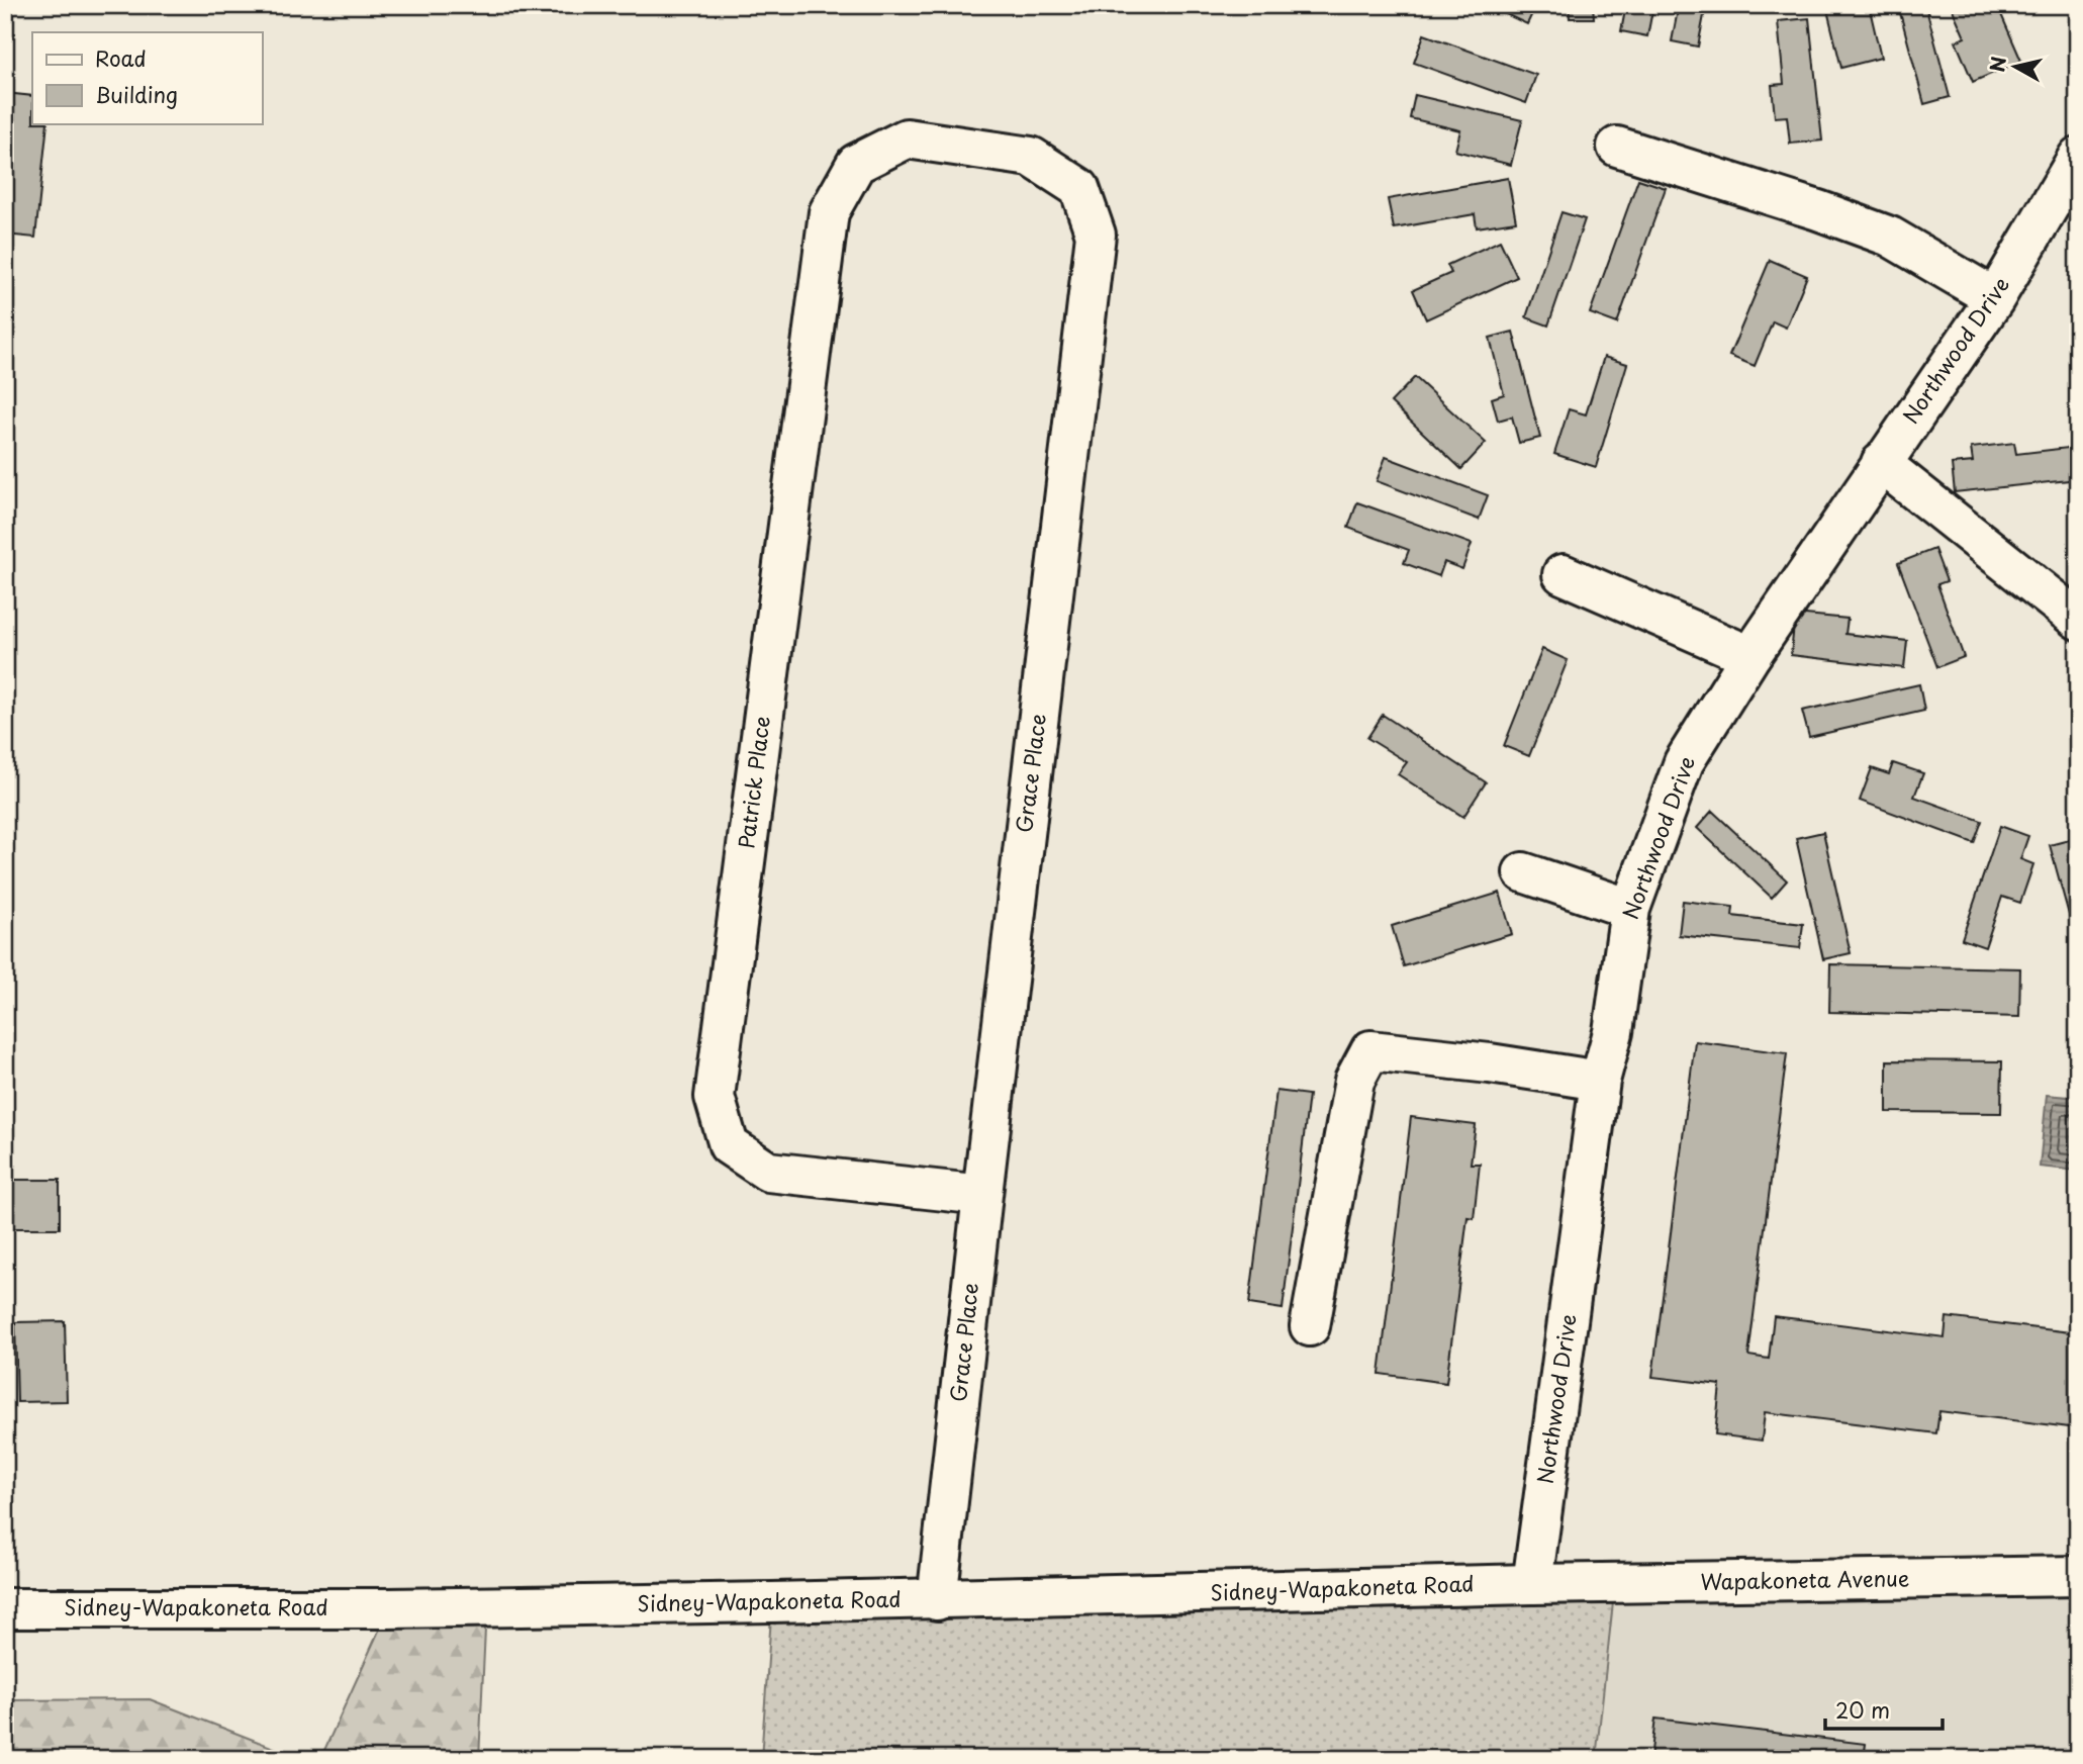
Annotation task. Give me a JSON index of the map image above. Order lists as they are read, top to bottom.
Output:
{
  "streets": {
    "street": [
      "Northwood Drive",
      "Grace Place",
      "Patrick Place",
      "Wapakoneta Avenue",
      "Sidney-Wapakoneta Road"
    ]
  },
  "crossings": [
    ["Northwood Drive", "Wapakoneta Avenue"],
    ["Northwood Drive", "Sidney-Wapakoneta Road"],
    ["Grace Place", "Patrick Place"],
    ["Grace Place", "Sidney-Wapakoneta Road"],
    ["Wapakoneta Avenue", "Sidney-Wapakoneta Road"]
  ],
  "legend": ["Road", "Building"],
  "scale_bar": "20 m",
  "north": "left"
}
